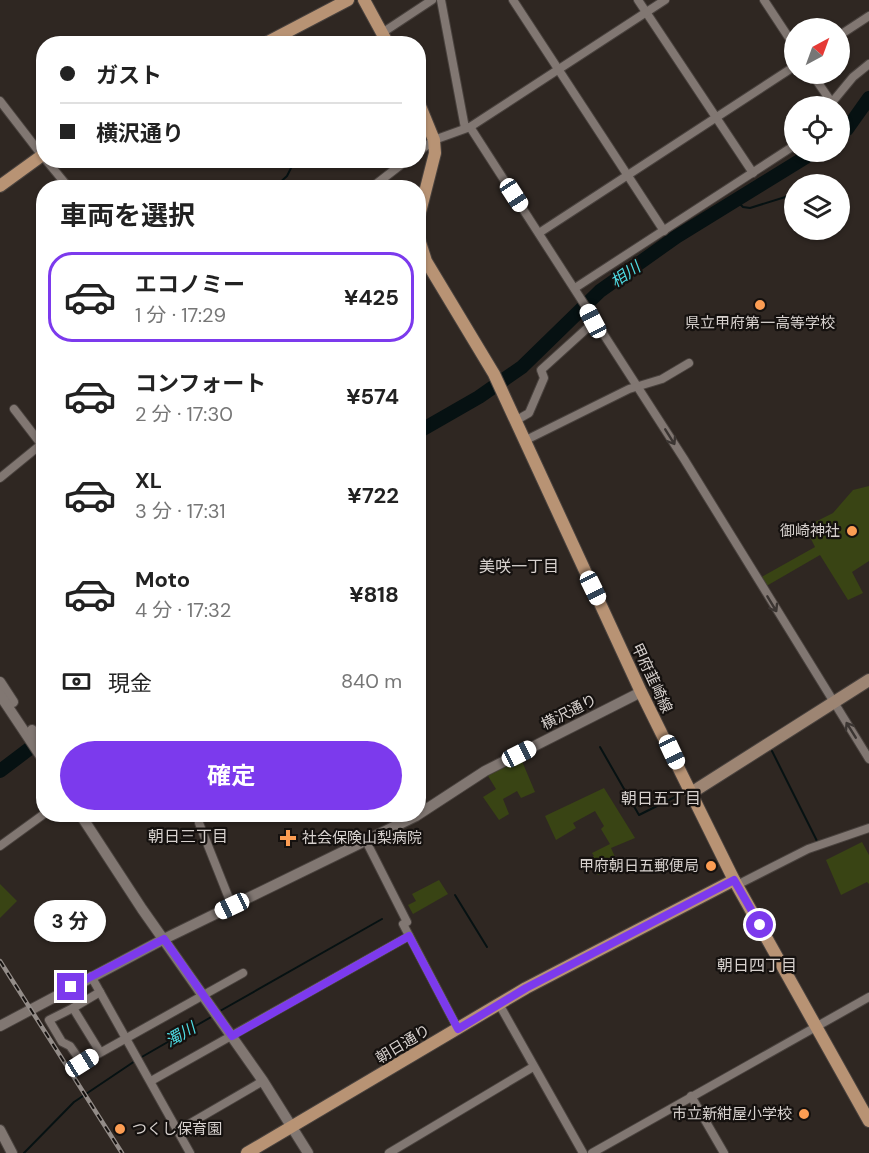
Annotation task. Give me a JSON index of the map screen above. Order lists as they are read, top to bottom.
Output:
{
  "streets": {
    "main road": ["甲府韮崎線", "朝日通り"],
    "street": ["横沢通り"]
  },
  "crossings": [
    ["甲府韮崎線", "横沢通り"],
    ["甲府韮崎線", "朝日通り"]
  ],
  "districts": [
    "美咲一丁目",
    "朝日五丁目",
    "朝日三丁目",
    "朝日四丁目"
  ],
  "water": ["相川", "濁川"],
  "places": {
    "other": [
      "県立甲府第一高等学校",
      "御崎神社",
      "甲府朝日五郵便局",
      "市立新紺屋小学校",
      "つくし保育園"
    ],
    "health": ["社会保険山梨病院"]
  },
  "north": "top right",
  "page": {
    "banner": ["ガスト", "横沢通り"],
    "heading": "車両を選択",
    "list": [
      {
        "name": "エコノミー",
        "note": "1 分 · 17:29",
        "value": "¥425"
      },
      {
        "name": "コンフォート",
        "note": "2 分 · 17:30",
        "value": "¥574"
      },
      {
        "name": "XL",
        "note": "3 分 · 17:31",
        "value": "¥722"
      },
      {
        "name": "Moto",
        "note": "4 分 · 17:32",
        "value": "¥818"
      }
    ],
    "pay": ["現金", "840 m"],
    "buttons": "確定",
    "bubble": "3 分"
  }
}
